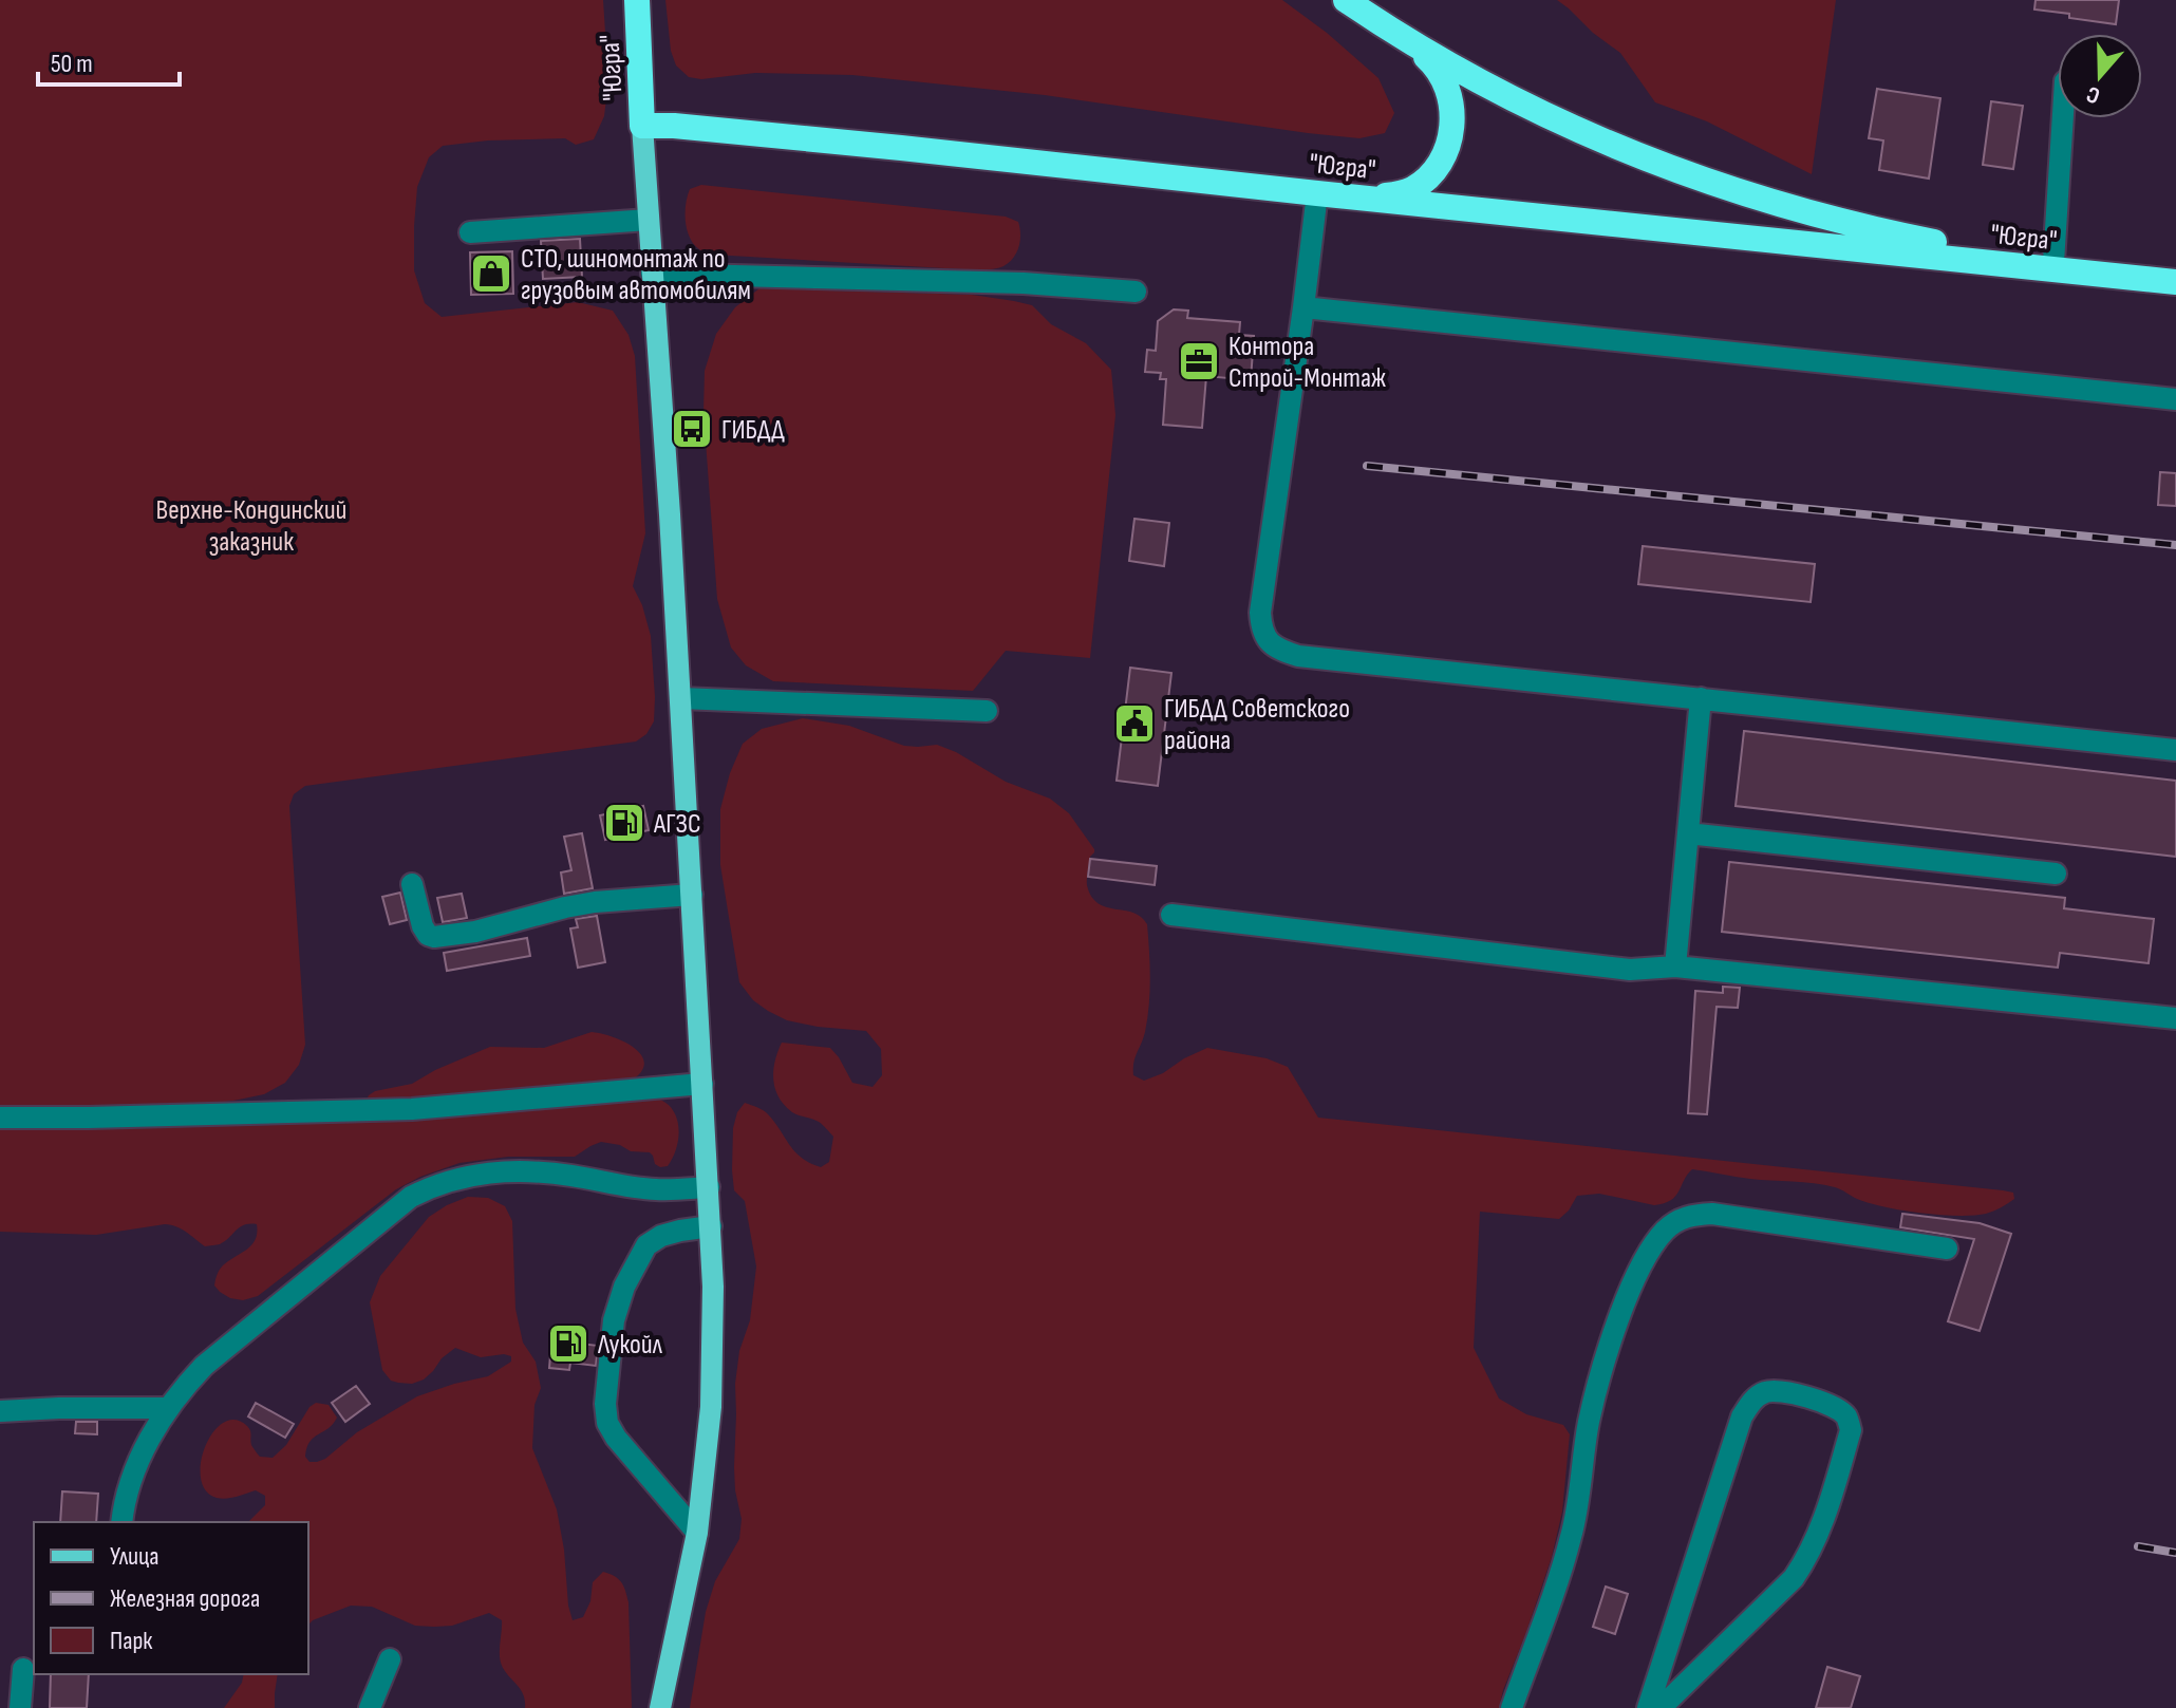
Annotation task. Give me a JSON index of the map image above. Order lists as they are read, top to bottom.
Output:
{
  "streets": {
    "highway": ["\"Югра\""]
  },
  "parks": ["Верхне-Кондинский заказник"],
  "places": {
    "shop": ["СТО, шиномонтаж по грузовым автомобилям"],
    "office": ["Контора Строй-Монтаж"],
    "bus stop": ["ГИБДД"],
    "public building": ["ГИБДД Советского района"],
    "fuel station": ["АГЗС", "Лукойл"]
  },
  "legend": ["Улица", "Железная дорога", "Парк"],
  "scale_bar": "50 m",
  "north": "bottom"
}
